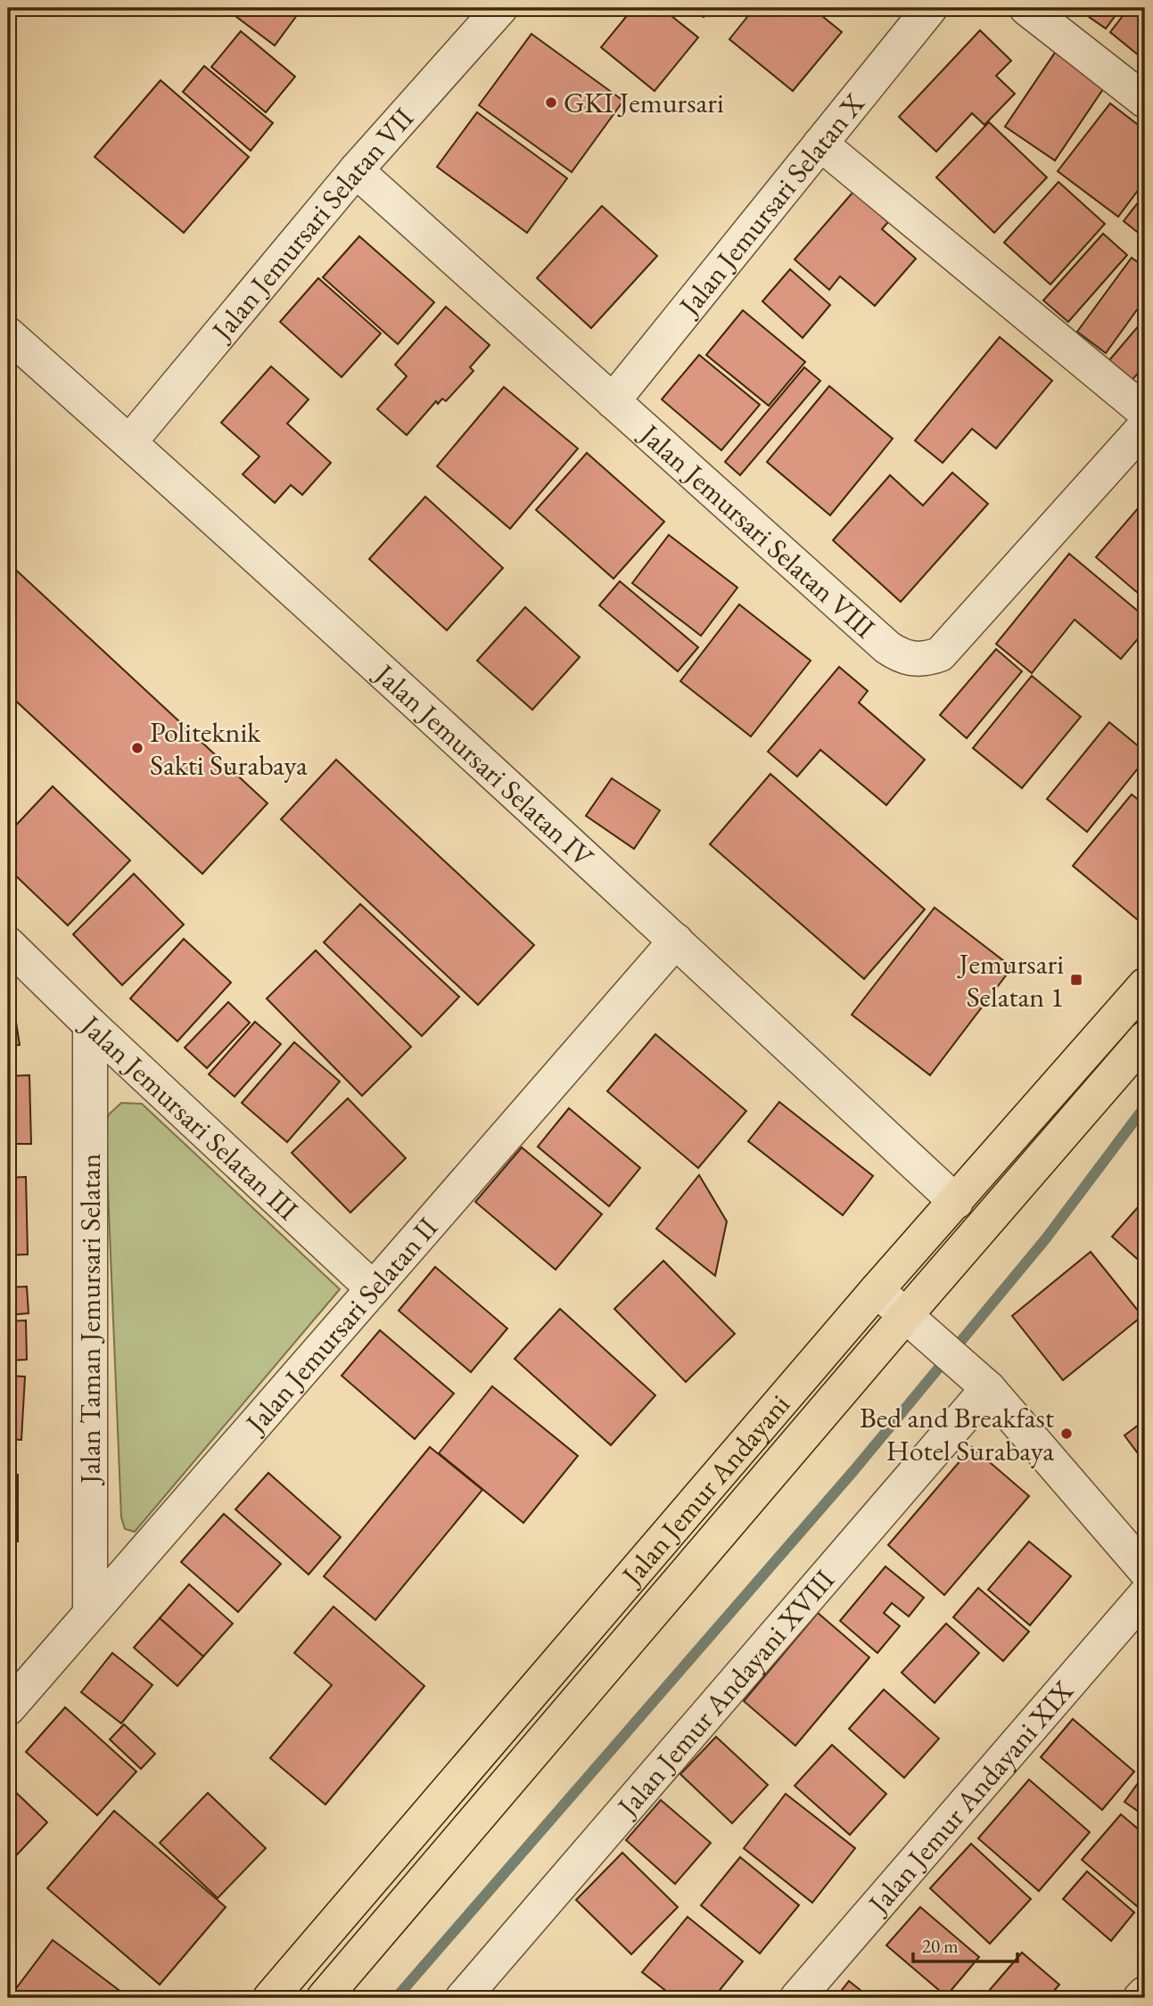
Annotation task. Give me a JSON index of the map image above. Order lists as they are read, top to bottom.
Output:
{
  "streets": {
    "main road": ["Jalan Jemur Andayani"],
    "street": [
      "Jalan Jemursari Selatan X",
      "Jalan Jemursari Selatan VII",
      "Jalan Jemursari Selatan VIII",
      "Jalan Jemursari Selatan IV",
      "Jalan Jemursari Selatan III",
      "Jalan Taman Jemursari Selatan",
      "Jalan Jemursari Selatan II",
      "Jalan Jemur Andayani XVIII",
      "Jalan Jemur Andayani XIX"
    ]
  },
  "crossings": [
    ["Jalan Jemursari Selatan X", "Jalan Jemursari Selatan VIII"],
    ["Jalan Jemursari Selatan VII", "Jalan Jemursari Selatan VIII"],
    ["Jalan Jemursari Selatan VII", "Jalan Jemursari Selatan IV"],
    ["Jalan Jemursari Selatan IV", "Jalan Jemursari Selatan II"],
    ["Jalan Jemursari Selatan IV", "Jalan Jemur Andayani"],
    ["Jalan Jemursari Selatan III", "Jalan Taman Jemursari Selatan"],
    ["Jalan Jemursari Selatan III", "Jalan Jemursari Selatan II"],
    ["Jalan Taman Jemursari Selatan", "Jalan Jemursari Selatan II"]
  ],
  "places": {
    "other": ["GKI Jemursari", "Politeknik Sakti Surabaya", "Bed and Breakfast Hotel Surabaya"],
    "transit": ["Jemursari Selatan 1"]
  },
  "scale_bar": "20 m"
}
